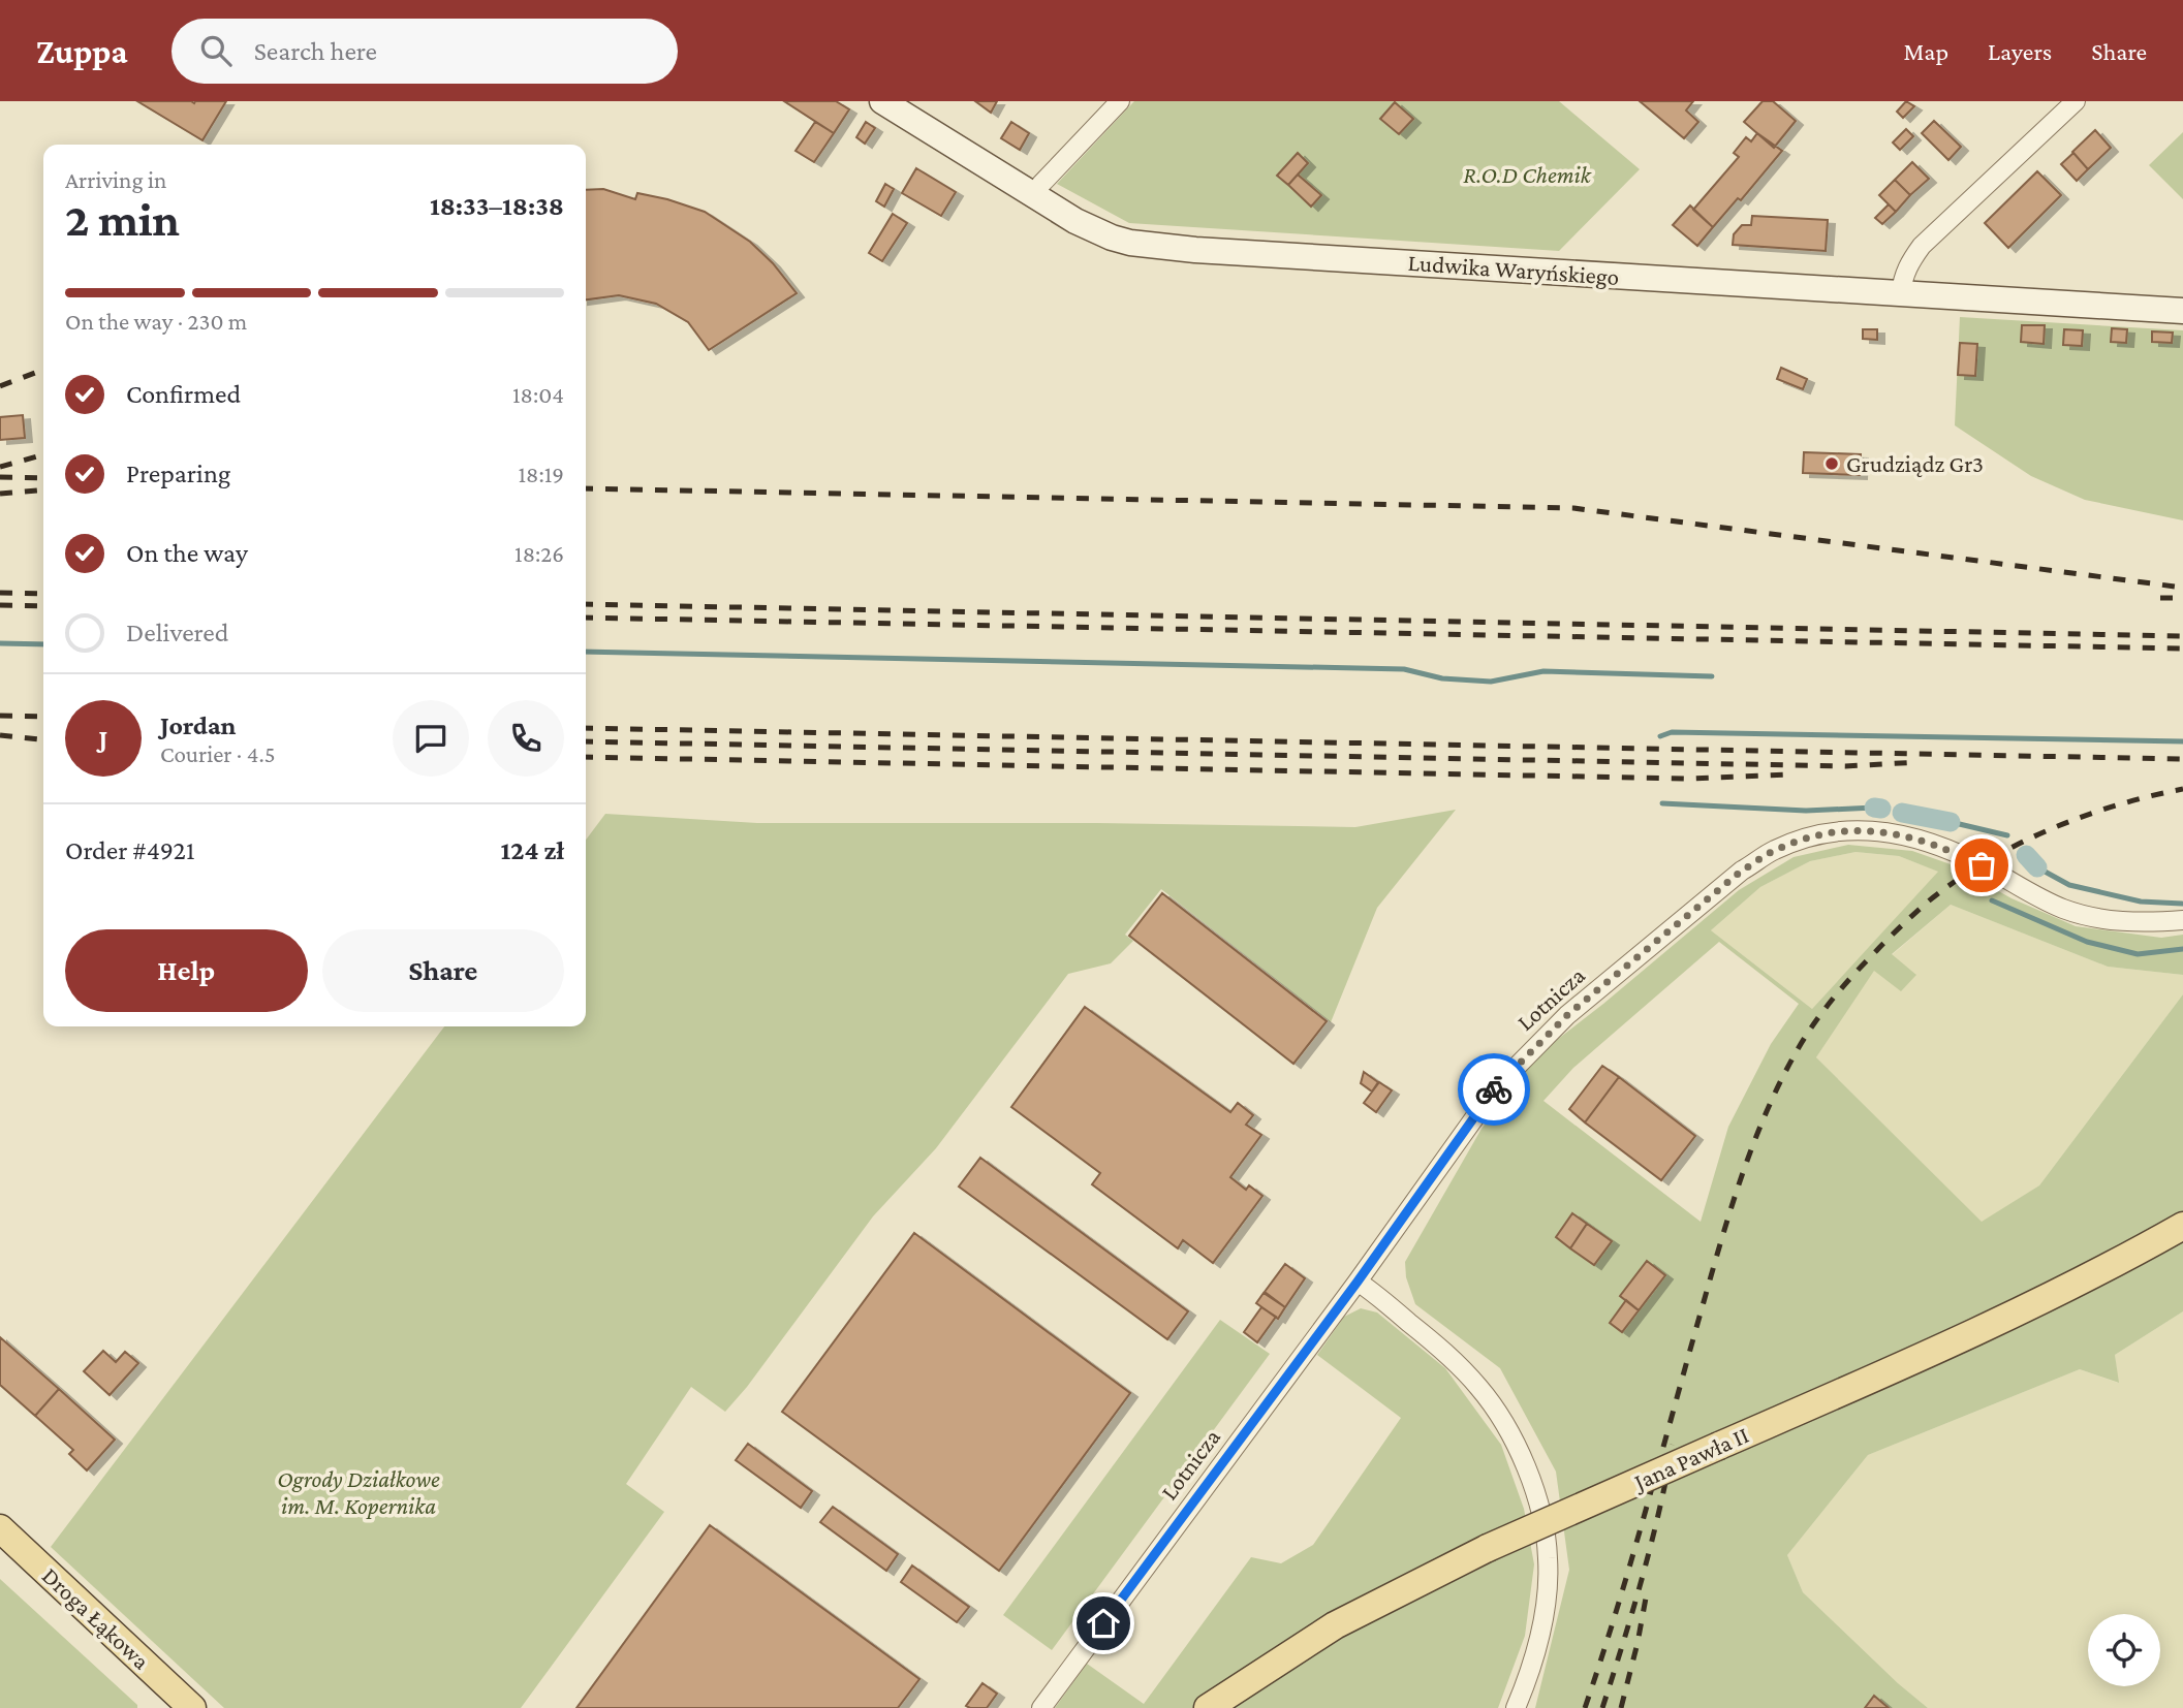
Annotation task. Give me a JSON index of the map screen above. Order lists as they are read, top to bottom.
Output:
{
  "streets": {
    "main road": ["Jana Pawła II", "Droga Łąkowa"],
    "street": ["Ludwika Waryńskiego", "Lotnicza"]
  },
  "parks": ["R.O.D Chemik", "Ogrody Działkowe im. M. Kopernika"],
  "places": ["Grudziądz Gr3"],
  "page": {
    "header": "Zuppa",
    "search": "Search here",
    "nav": ["Map", "Layers", "Share"],
    "heading": ["2 min", "Arriving in", "18:33–18:38"],
    "panel": [
      "Jordan",
      "Courier · 4.5",
      "Order #4921",
      "124 zł"
    ],
    "bar": "On the way · 230 m",
    "list": [
      ["Confirmed", "18:04"],
      ["Preparing", "18:19"],
      ["On the way", "18:26"],
      "Delivered"
    ],
    "round": "J",
    "buttons": ["Help", "Share"]
  }
}
